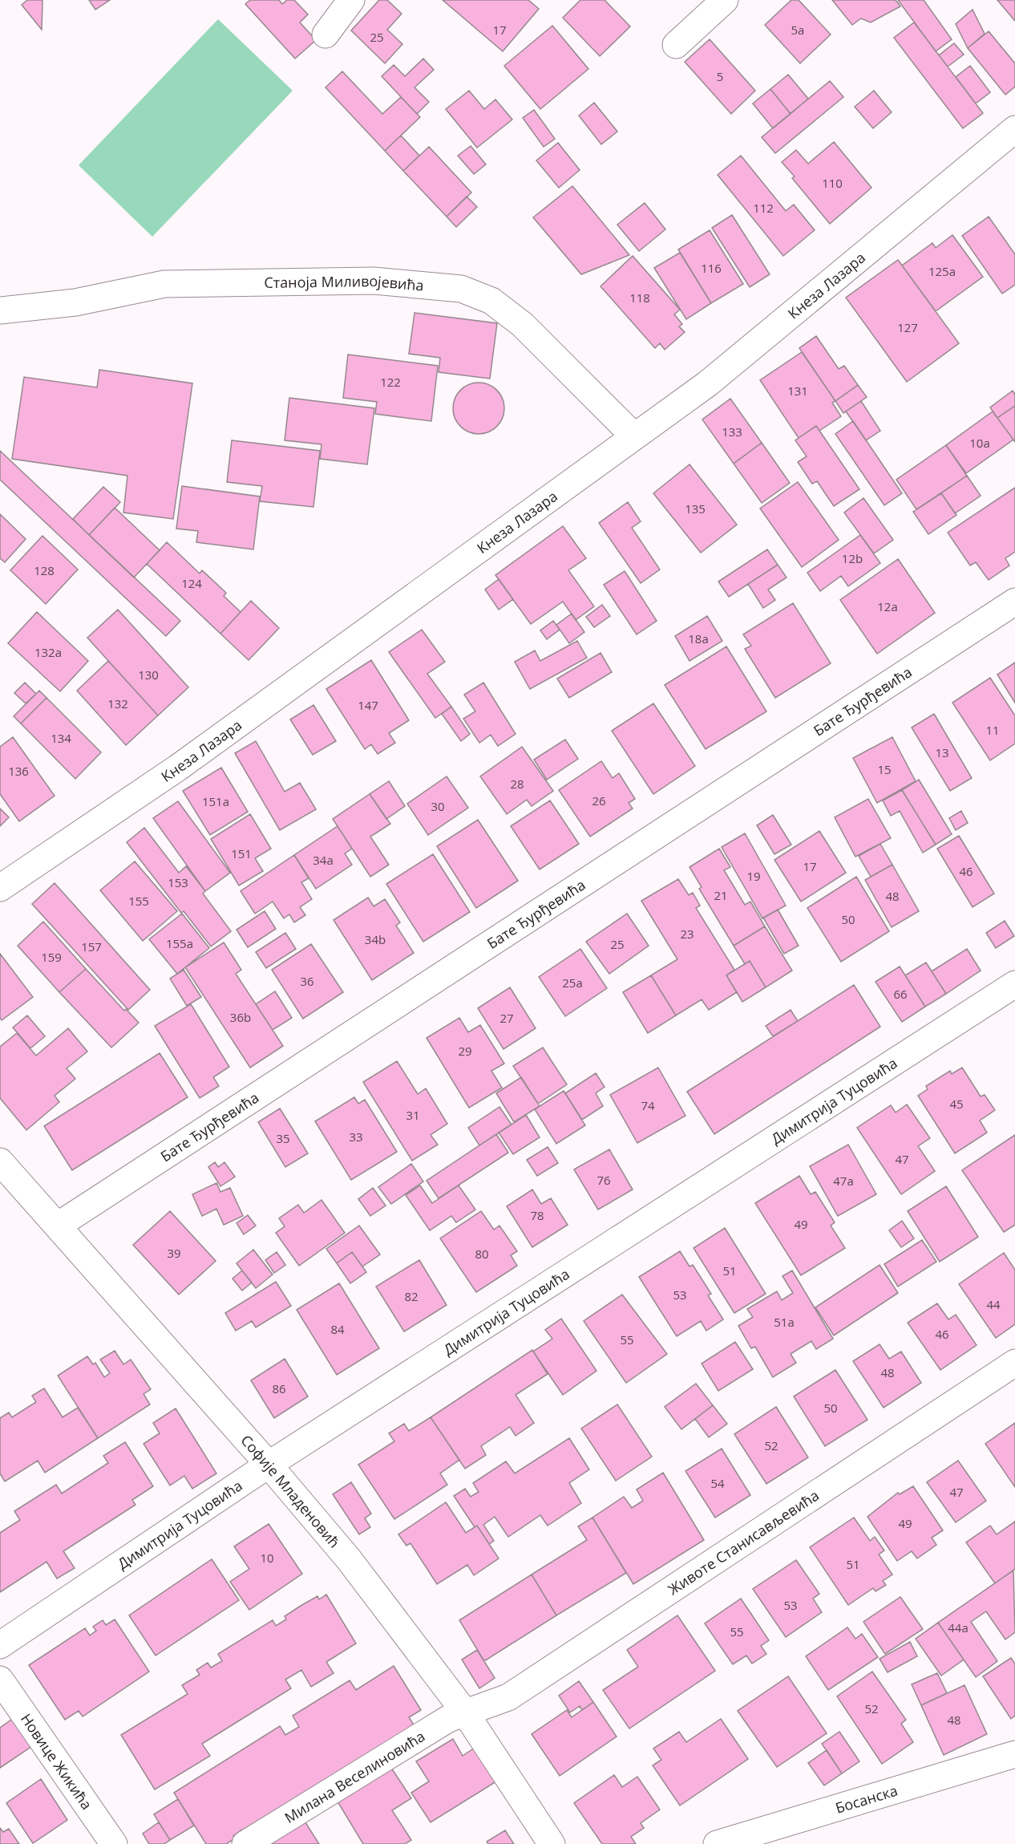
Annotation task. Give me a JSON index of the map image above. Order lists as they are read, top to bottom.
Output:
{
  "streets": {
    "street": [
      "Станоја Миливојевића",
      "Кнеза Лазара",
      "Бате Ђурђевића",
      "Димитрија Туцовића",
      "Софије Младеновић",
      "Животе Станисављевића",
      "Новице Жикића",
      "Милана Веселиновића",
      "Босанска"
    ]
  },
  "crossings": [
    ["Станоја Миливојевића", "Кнеза Лазара"],
    ["Бате Ђурђевића", "Софије Младеновић"],
    ["Димитрија Туцовића", "Софије Младеновић"],
    ["Софије Младеновић", "Животе Станисављевића"],
    ["Софије Младеновић", "Милана Веселиновића"],
    ["Животе Станисављевића", "Милана Веселиновића"]
  ],
  "house_numbers": [
    "17",
    "5a",
    "25",
    "5",
    "110",
    "112",
    "116",
    "125a",
    "118",
    "127",
    "122",
    "131",
    "133",
    "10a",
    "135",
    "12b",
    "128",
    "124",
    "12a",
    "18a",
    "132a",
    "130",
    "132",
    "147",
    "11",
    "134",
    "13",
    "15",
    "136",
    "28",
    "26",
    "151a",
    "30",
    "151",
    "34a",
    "17",
    "46",
    "19",
    "153",
    "21",
    "48",
    "155",
    "50",
    "23",
    "34b",
    "155a",
    "25",
    "157",
    "159",
    "36",
    "25a",
    "66",
    "36b",
    "27",
    "29",
    "45",
    "74",
    "31",
    "33",
    "35",
    "47",
    "76",
    "47a",
    "78",
    "49",
    "39",
    "80",
    "51",
    "53",
    "82",
    "44",
    "51a",
    "84",
    "46",
    "55",
    "48",
    "86",
    "50",
    "52",
    "54",
    "47",
    "49",
    "10",
    "51",
    "53",
    "44a",
    "55",
    "52",
    "48"
  ]
}
